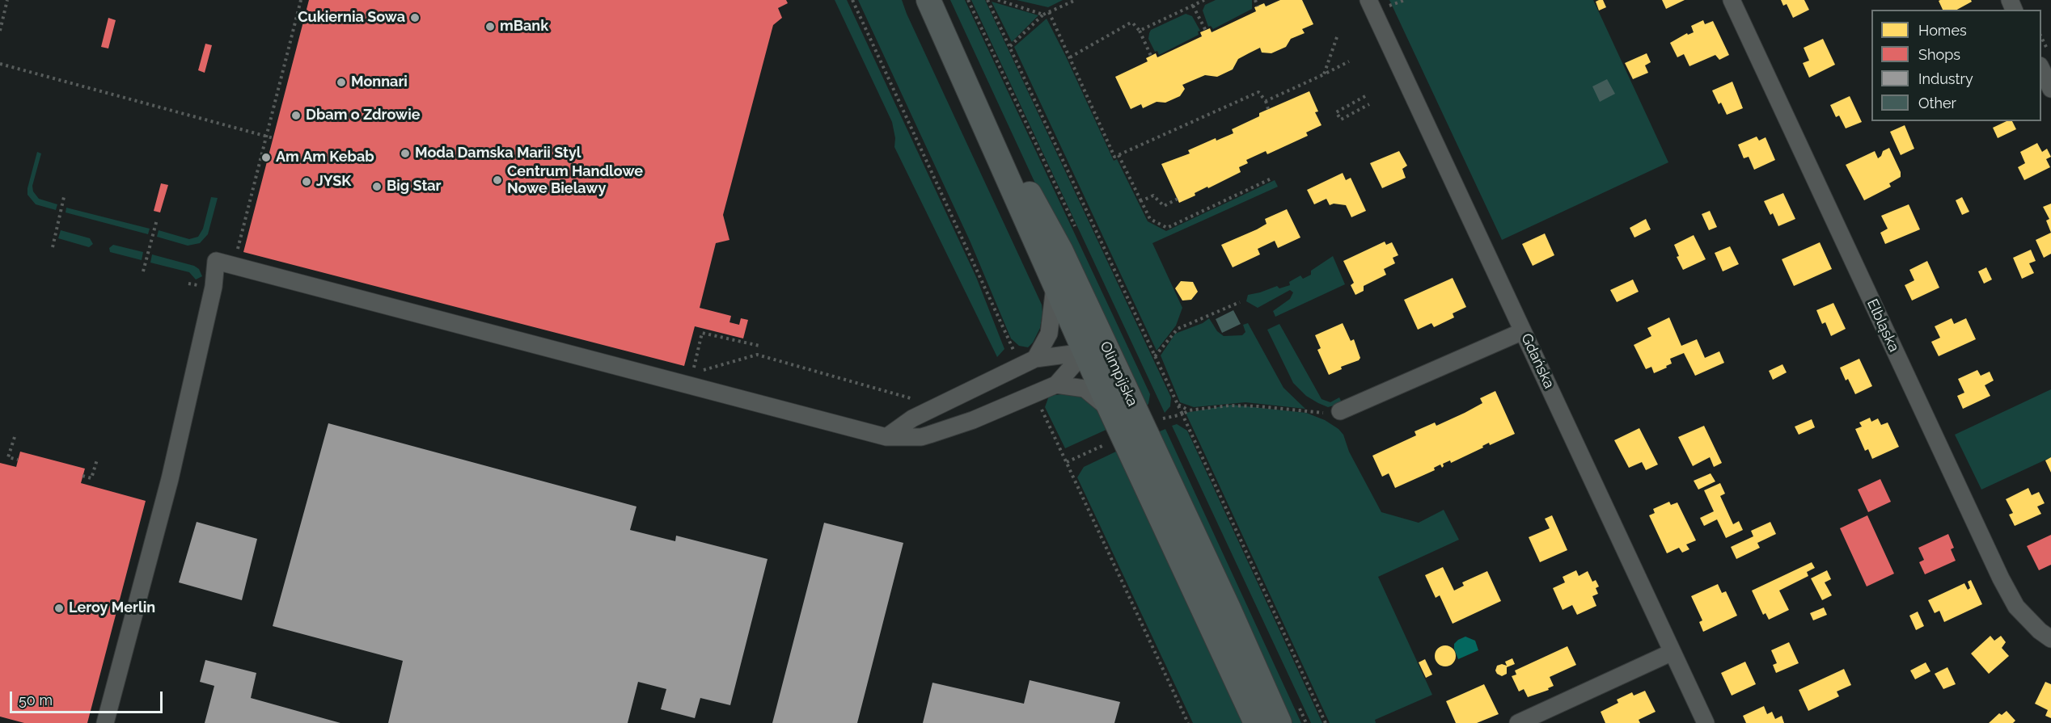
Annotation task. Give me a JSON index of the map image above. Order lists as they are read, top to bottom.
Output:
{
  "streets": {
    "main road": ["Olimpijska"],
    "street": ["Elbląska", "Gdańska"]
  },
  "places": [
    "Cukiernia Sowa",
    "mBank",
    "Monnari",
    "Dbam o Zdrowie",
    "Moda Damska Marii Styl",
    "Am Am Kebab",
    "Centrum Handlowe Nowe Bielawy",
    "JYSK",
    "Big Star",
    "Leroy Merlin"
  ],
  "legend": [
    "Homes",
    "Shops",
    "Industry",
    "Other"
  ],
  "scale_bar": "50 m"
}
